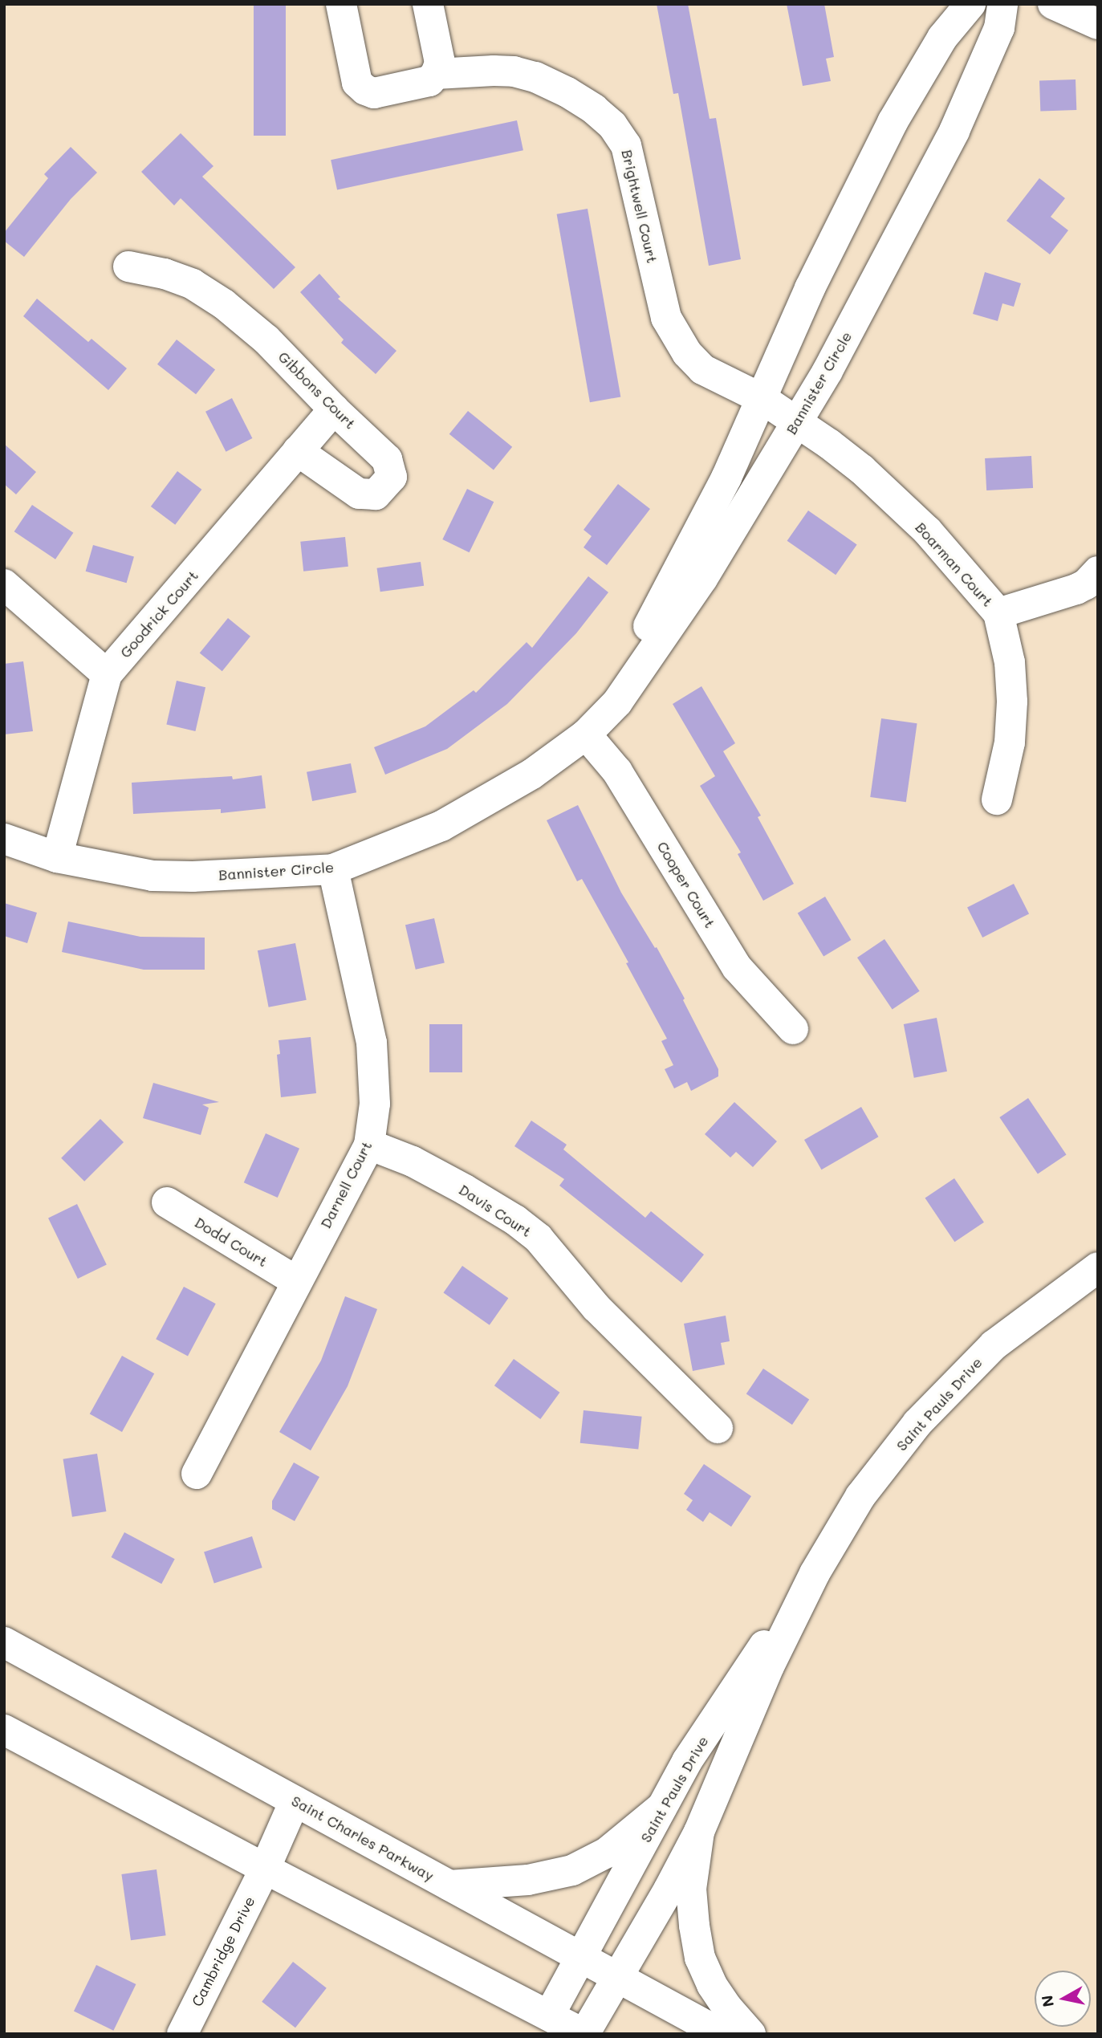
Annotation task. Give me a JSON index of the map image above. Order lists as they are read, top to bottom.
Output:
{
  "streets": {
    "street": [
      "Brightwell Court",
      "Bannister Circle",
      "Gibbons Court",
      "Boarman Court",
      "Goodrick Court",
      "Cooper Court",
      "Darnell Court",
      "Davis Court",
      "Dodd Court",
      "Saint Pauls Drive",
      "Saint Charles Parkway",
      "Cambridge Drive"
    ]
  },
  "crossings": [
    ["Brightwell Court", "Bannister Circle"],
    ["Brightwell Court", "Boarman Court"],
    ["Bannister Circle", "Boarman Court"],
    ["Bannister Circle", "Goodrick Court"],
    ["Bannister Circle", "Cooper Court"],
    ["Bannister Circle", "Darnell Court"],
    ["Gibbons Court", "Goodrick Court"],
    ["Darnell Court", "Davis Court"],
    ["Darnell Court", "Dodd Court"],
    ["Saint Pauls Drive", "Saint Charles Parkway"],
    ["Saint Charles Parkway", "Cambridge Drive"]
  ],
  "north": "left"
}
